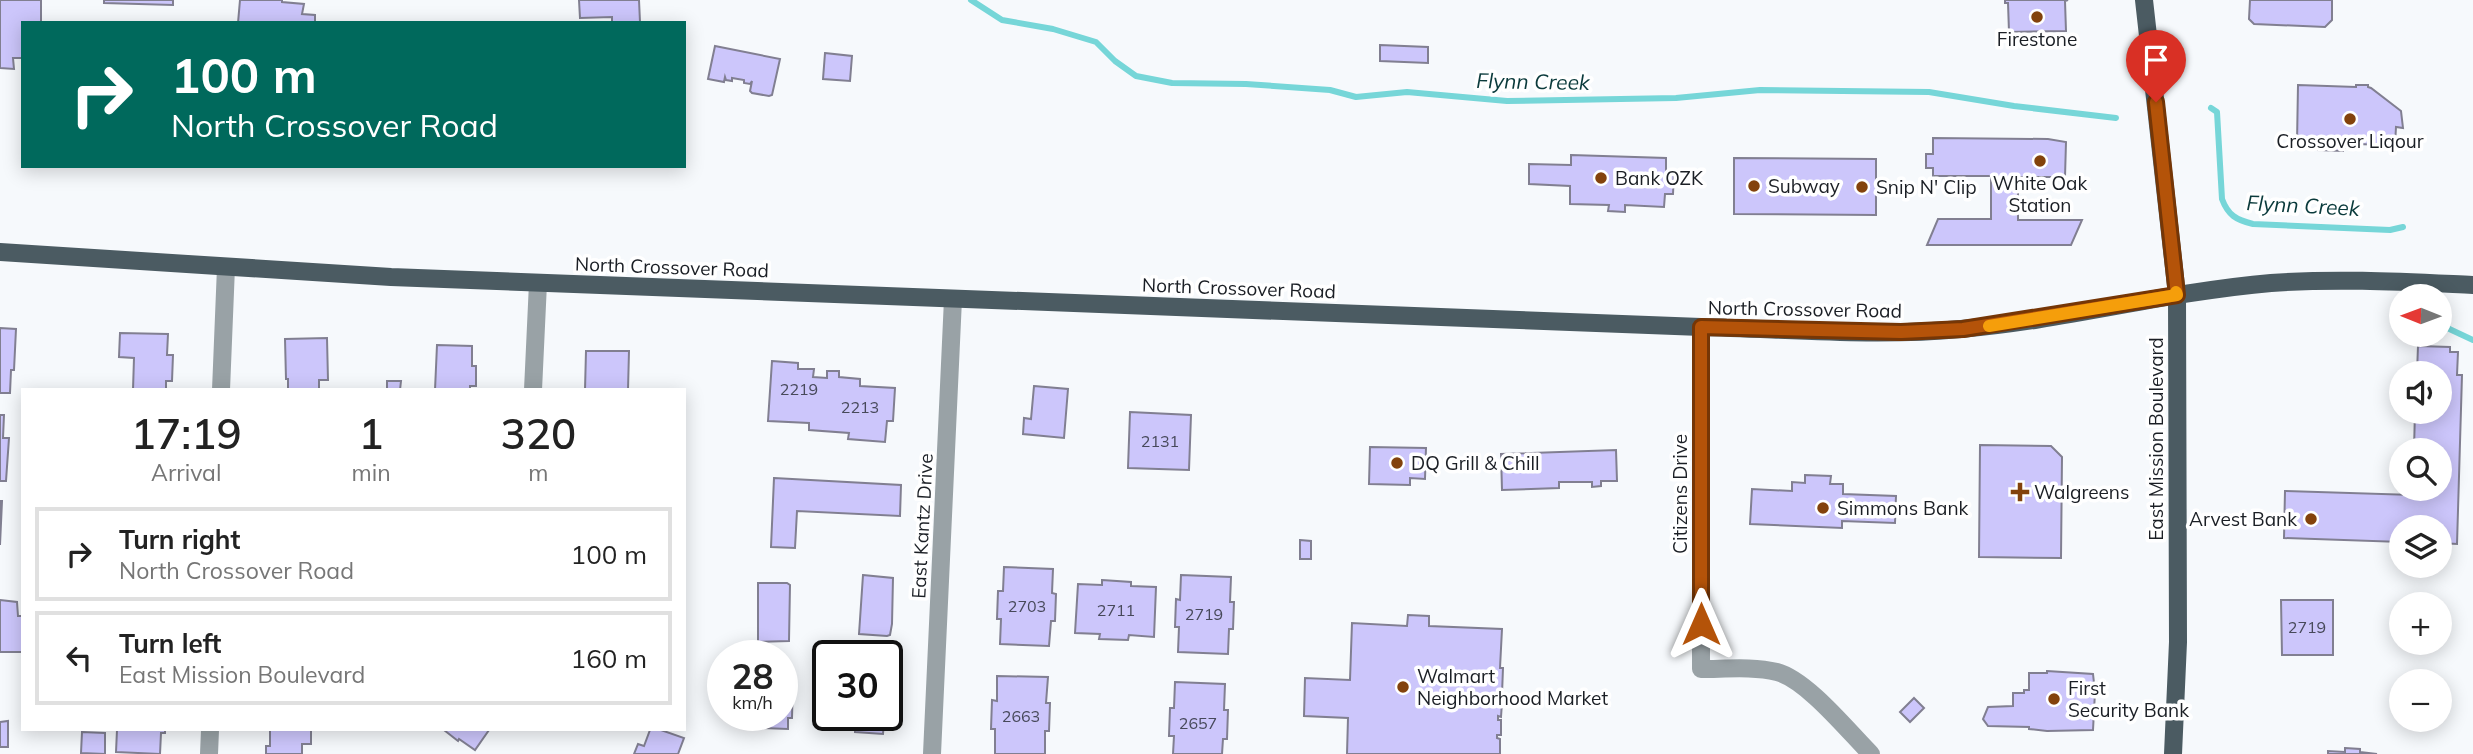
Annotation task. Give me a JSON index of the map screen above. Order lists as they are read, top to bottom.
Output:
{
  "streets": {
    "main road": ["North Crossover Road", "East Mission Boulevard"],
    "street": ["Citizens Drive", "East Kantz Drive"]
  },
  "crossings": [
    ["North Crossover Road", "East Mission Boulevard"],
    ["North Crossover Road", "Citizens Drive"],
    ["North Crossover Road", "East Kantz Drive"]
  ],
  "water": ["Flynn Creek"],
  "places": {
    "other": [
      "Firestone",
      "Crossover Liqour",
      "White Oak Station",
      "Bank OZK",
      "Subway",
      "Snip N' Clip",
      "DQ Grill & Chill",
      "Simmons Bank",
      "Arvest Bank",
      "Walmart Neighborhood Market",
      "First Security Bank"
    ],
    "health": ["Walgreens"]
  },
  "house_numbers": [
    "2219",
    "2213",
    "2131",
    "2703",
    "2711",
    "2719",
    "2719",
    "2663",
    "2657"
  ],
  "north": "left",
  "page": {
    "turn": ["100 m", "North Crossover Road"],
    "map_buttons": ["+", "−"],
    "eta": [
      "17:19",
      "Arrival",
      "1",
      "min",
      "320",
      "m"
    ],
    "list": [
      {
        "name": "Turn right",
        "note": "North Crossover Road",
        "value": "100 m"
      },
      {
        "name": "Turn left",
        "note": "East Mission Boulevard",
        "value": "160 m"
      }
    ],
    "speed": "28 km/h",
    "limit": "30"
  }
}
